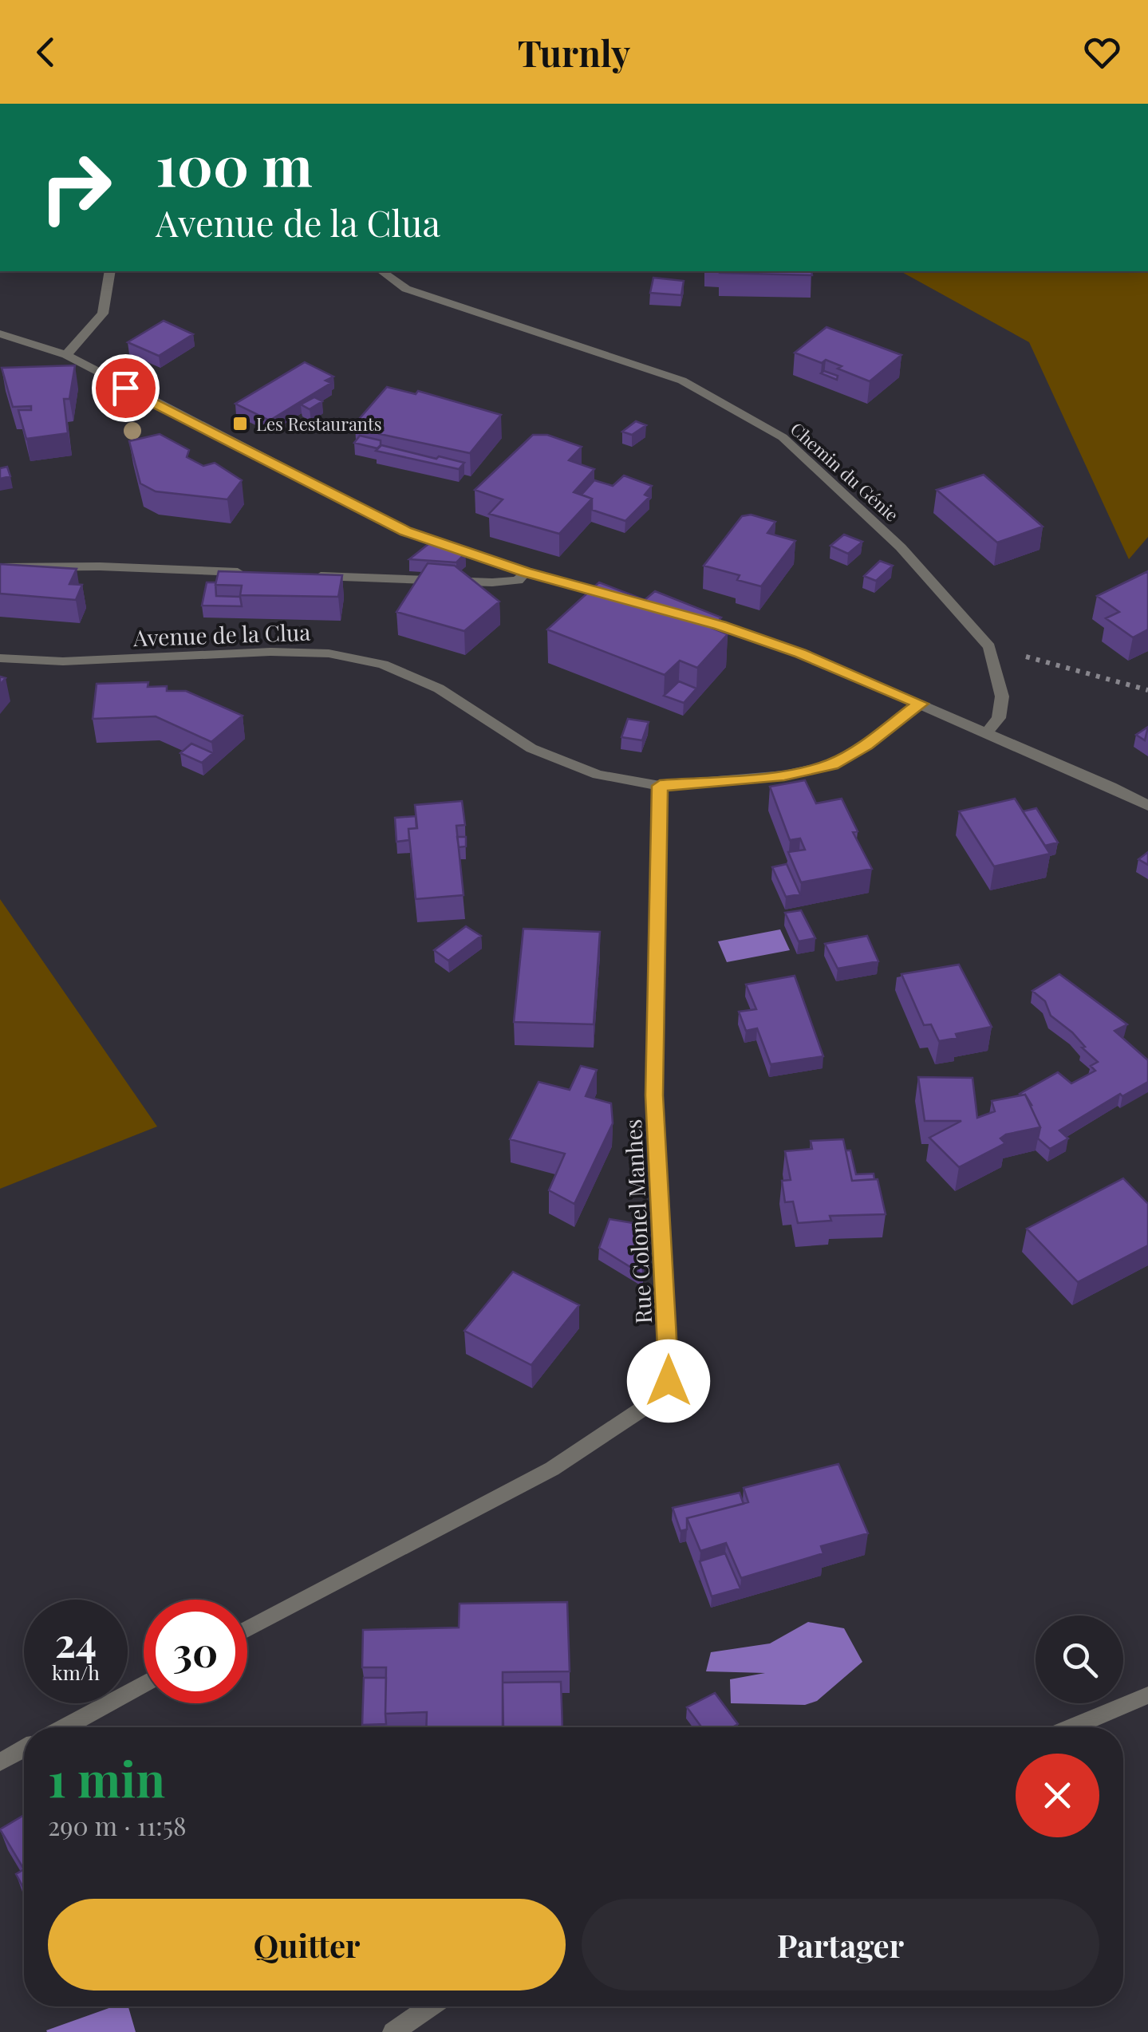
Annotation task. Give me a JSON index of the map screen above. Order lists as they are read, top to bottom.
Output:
{
  "streets": {
    "street": ["Chemin du Génie", "Avenue de la Clua", "Rue Colonel Manhes"]
  },
  "crossings": [
    ["Avenue de la Clua", "Rue Colonel Manhes"]
  ],
  "places": {
    "transit": ["Les Restaurants"]
  },
  "page": {
    "header": "Turnly",
    "turn": ["100 m", "Avenue de la Clua"],
    "speed": "24 km/h",
    "limit": "30",
    "heading": ["1 min", "290 m · 11:58"],
    "buttons": ["Quitter", "Partager"]
  }
}
